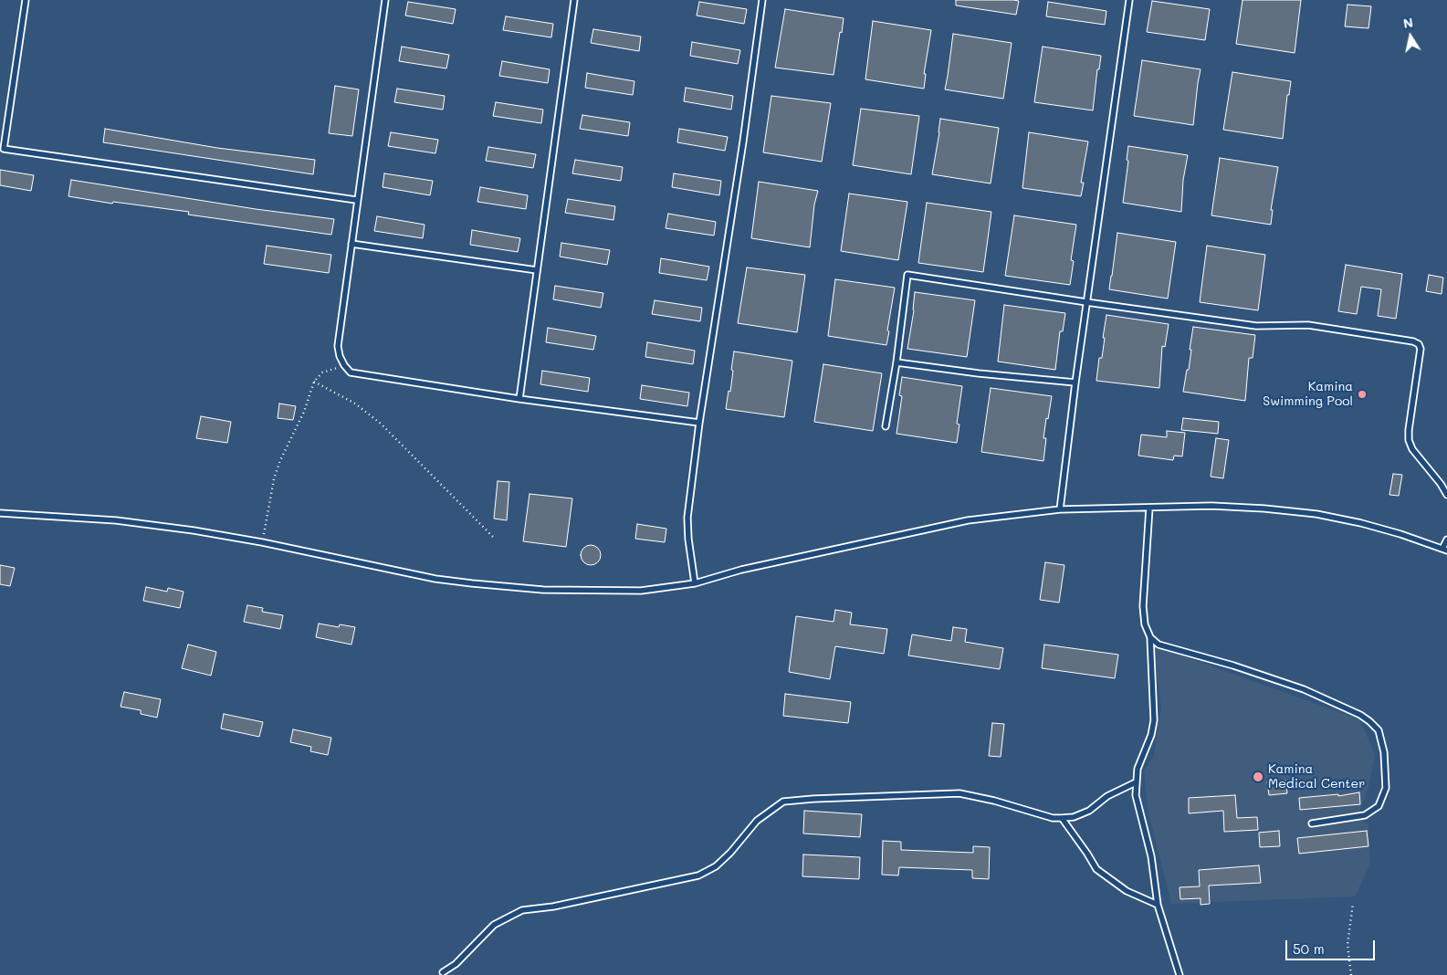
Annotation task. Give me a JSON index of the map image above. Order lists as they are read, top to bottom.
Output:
{
  "places": ["Kamina Swimming Pool", "Kamina Medical Center"],
  "scale_bar": "50 m",
  "north": "top"
}
